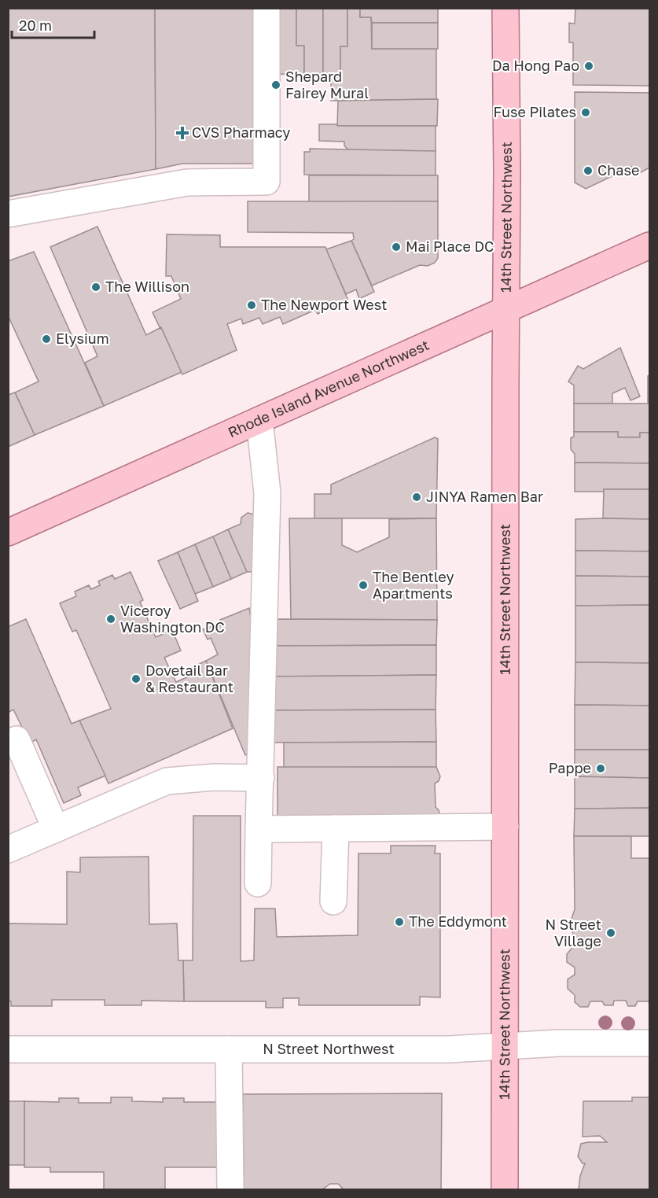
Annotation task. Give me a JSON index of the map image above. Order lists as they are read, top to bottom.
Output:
{
  "streets": {
    "main road": ["14th Street Northwest", "Rhode Island Avenue Northwest"],
    "street": ["N Street Northwest"]
  },
  "crossings": [
    ["14th Street Northwest", "Rhode Island Avenue Northwest"],
    ["14th Street Northwest", "N Street Northwest"]
  ],
  "places": {
    "other": [
      "Da Hong Pao",
      "Shepard Fairey Mural",
      "Fuse Pilates",
      "Chase",
      "Mai Place DC",
      "The Willison",
      "The Newport West",
      "Elysium",
      "JINYA Ramen Bar",
      "The Bentley Apartments",
      "Viceroy Washington DC",
      "Dovetail Bar & Restaurant",
      "Pappe",
      "The Eddymont",
      "N Street Village"
    ],
    "health": ["CVS Pharmacy"]
  },
  "scale_bar": "20 m"
}
